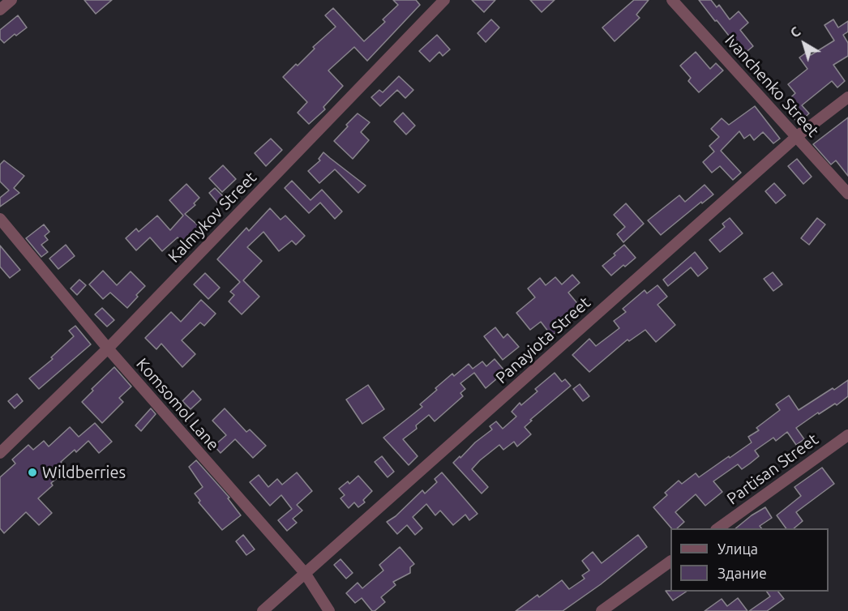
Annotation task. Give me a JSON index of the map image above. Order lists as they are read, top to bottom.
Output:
{
  "streets": {
    "street": [
      "Ivanchenko Street",
      "Kalmykov Street",
      "Panayiota Street",
      "Komsomol Lane",
      "Partisan Street"
    ]
  },
  "crossings": [
    ["Ivanchenko Street", "Panayiota Street"],
    ["Kalmykov Street", "Komsomol Lane"],
    ["Panayiota Street", "Komsomol Lane"]
  ],
  "places": ["Wildberries"],
  "legend": ["Улица", "Здание"],
  "north": "top left"
}
